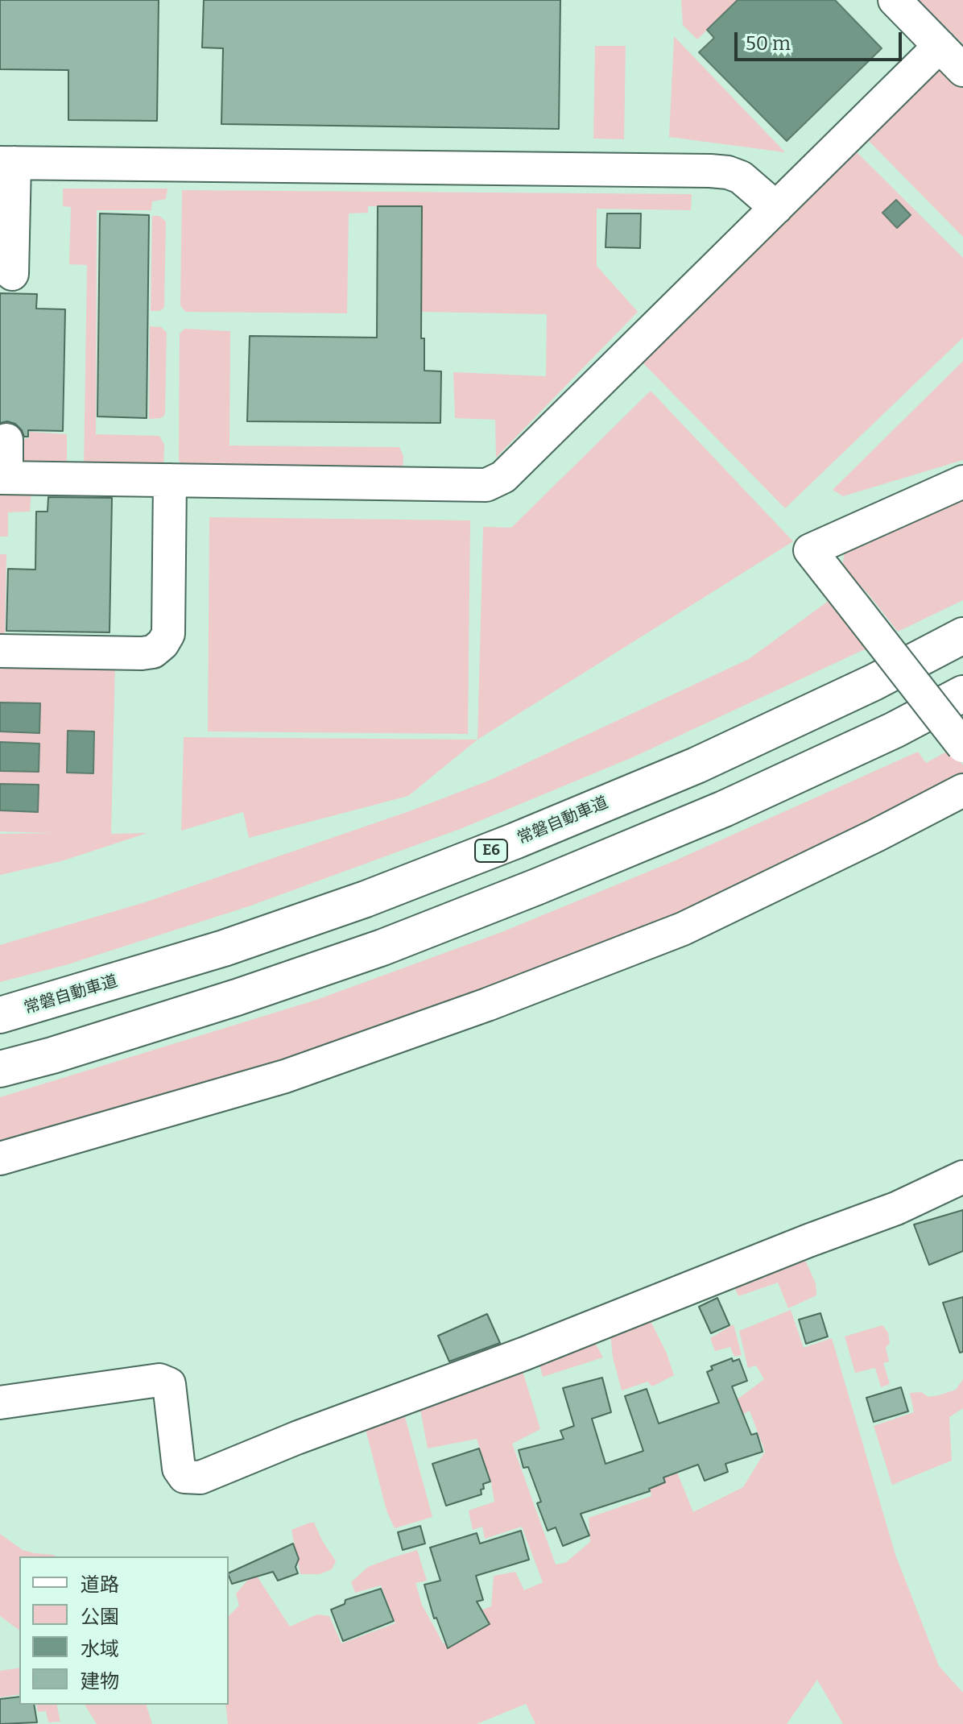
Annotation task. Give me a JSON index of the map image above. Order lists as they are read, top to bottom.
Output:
{
  "streets": {
    "highway": ["常磐自動車道", "E6"]
  },
  "legend": [
    "道路",
    "公園",
    "水域",
    "建物"
  ],
  "scale_bar": "50 m"
}
